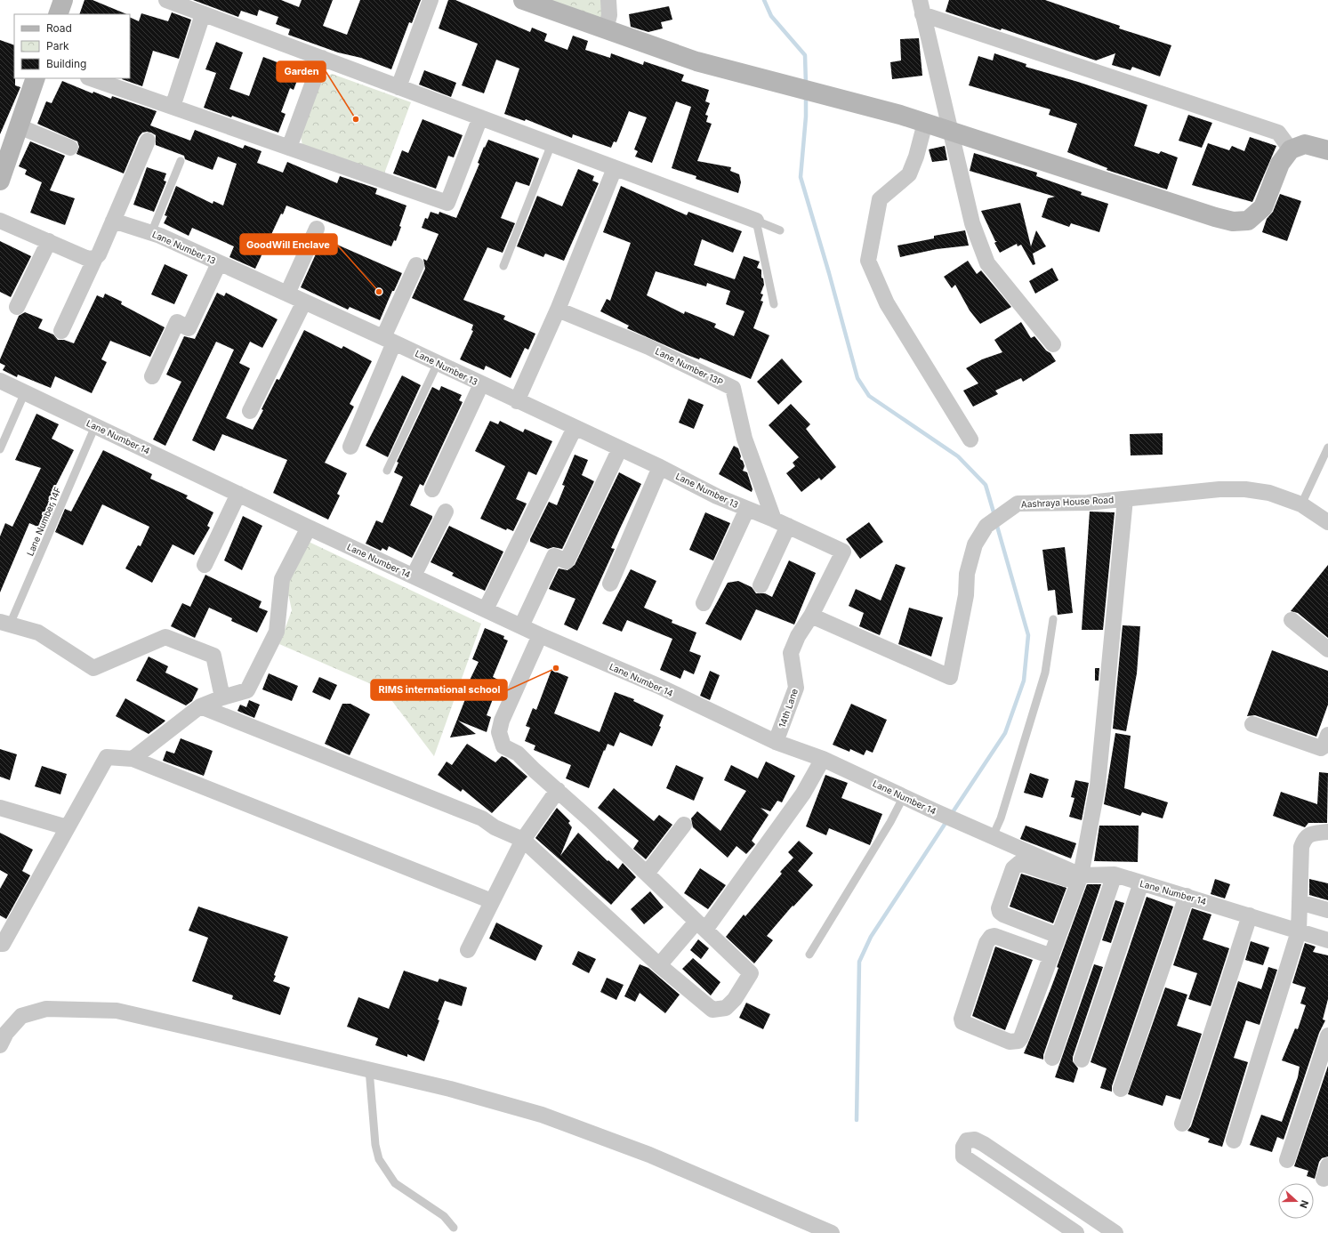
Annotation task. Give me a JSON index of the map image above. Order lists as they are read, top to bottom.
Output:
{
  "streets": {
    "street": [
      "Lane Number 13",
      "Lane Number 13P",
      "Lane Number 14",
      "Aashraya House Road",
      "14th Lane"
    ],
    "lane": ["Lane Number 14F"]
  },
  "crossings": [
    ["Lane Number 13", "Lane Number 13P"],
    ["Lane Number 13", "Aashraya House Road"],
    ["Lane Number 13", "14th Lane"],
    ["Lane Number 14", "Lane Number 14F"],
    ["Lane Number 14", "14th Lane"],
    ["Aashraya House Road", "14th Lane"]
  ],
  "places": ["Garden", "GoodWill Enclave", "RIMS international school"],
  "legend": ["Road", "Park", "Building"],
  "north": "right"
}
